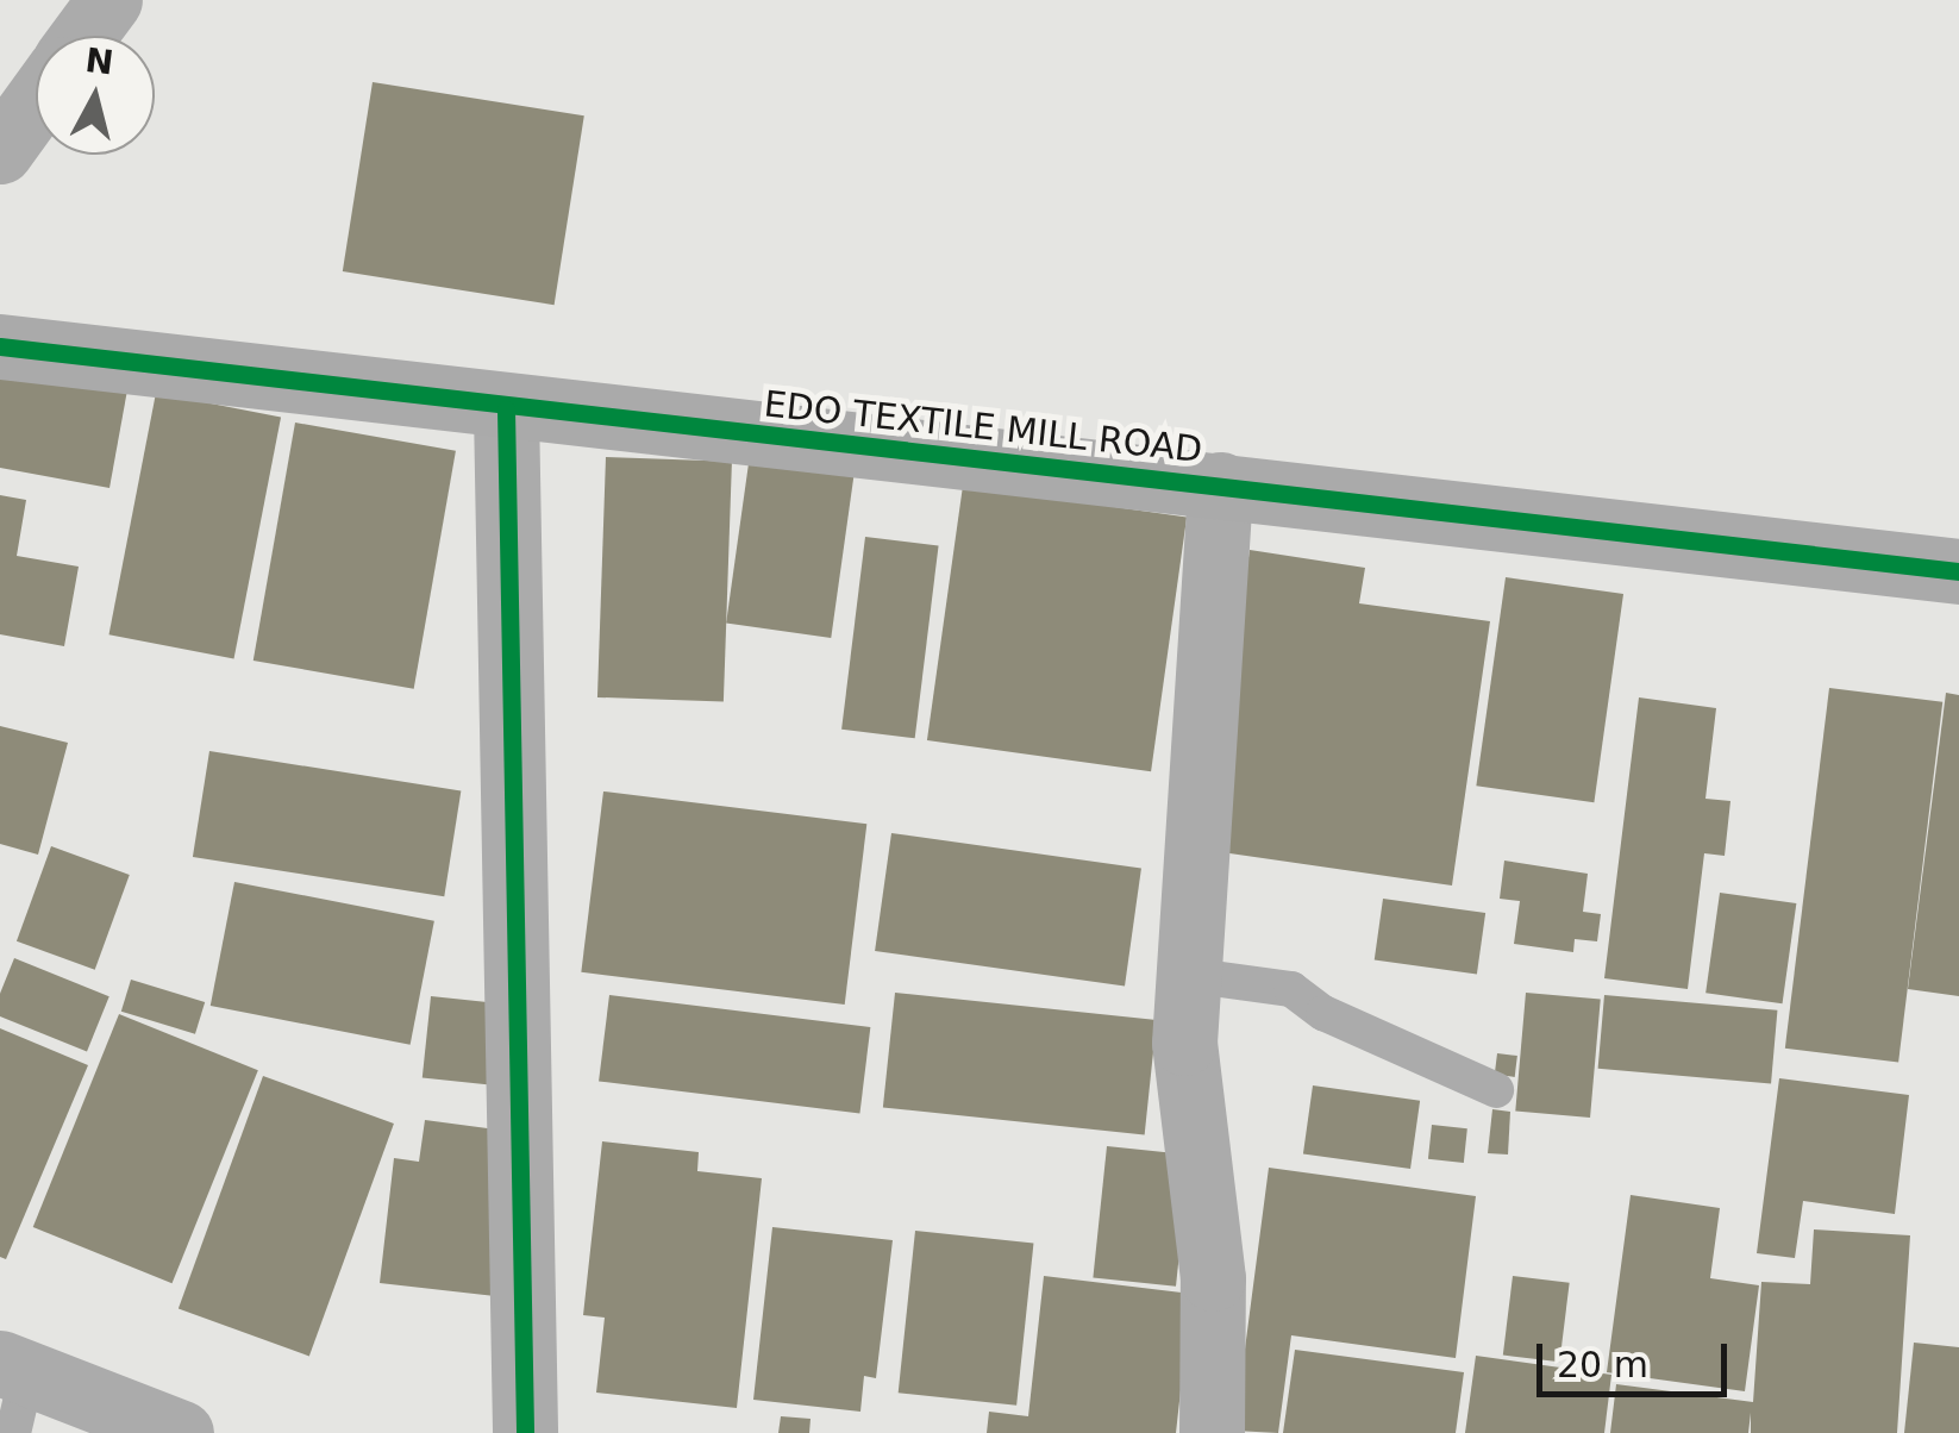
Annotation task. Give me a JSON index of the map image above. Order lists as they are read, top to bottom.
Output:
{
  "streets": {
    "street": ["EDO TEXTILE MILL ROAD"]
  },
  "scale_bar": "20 m",
  "north": "top"
}
